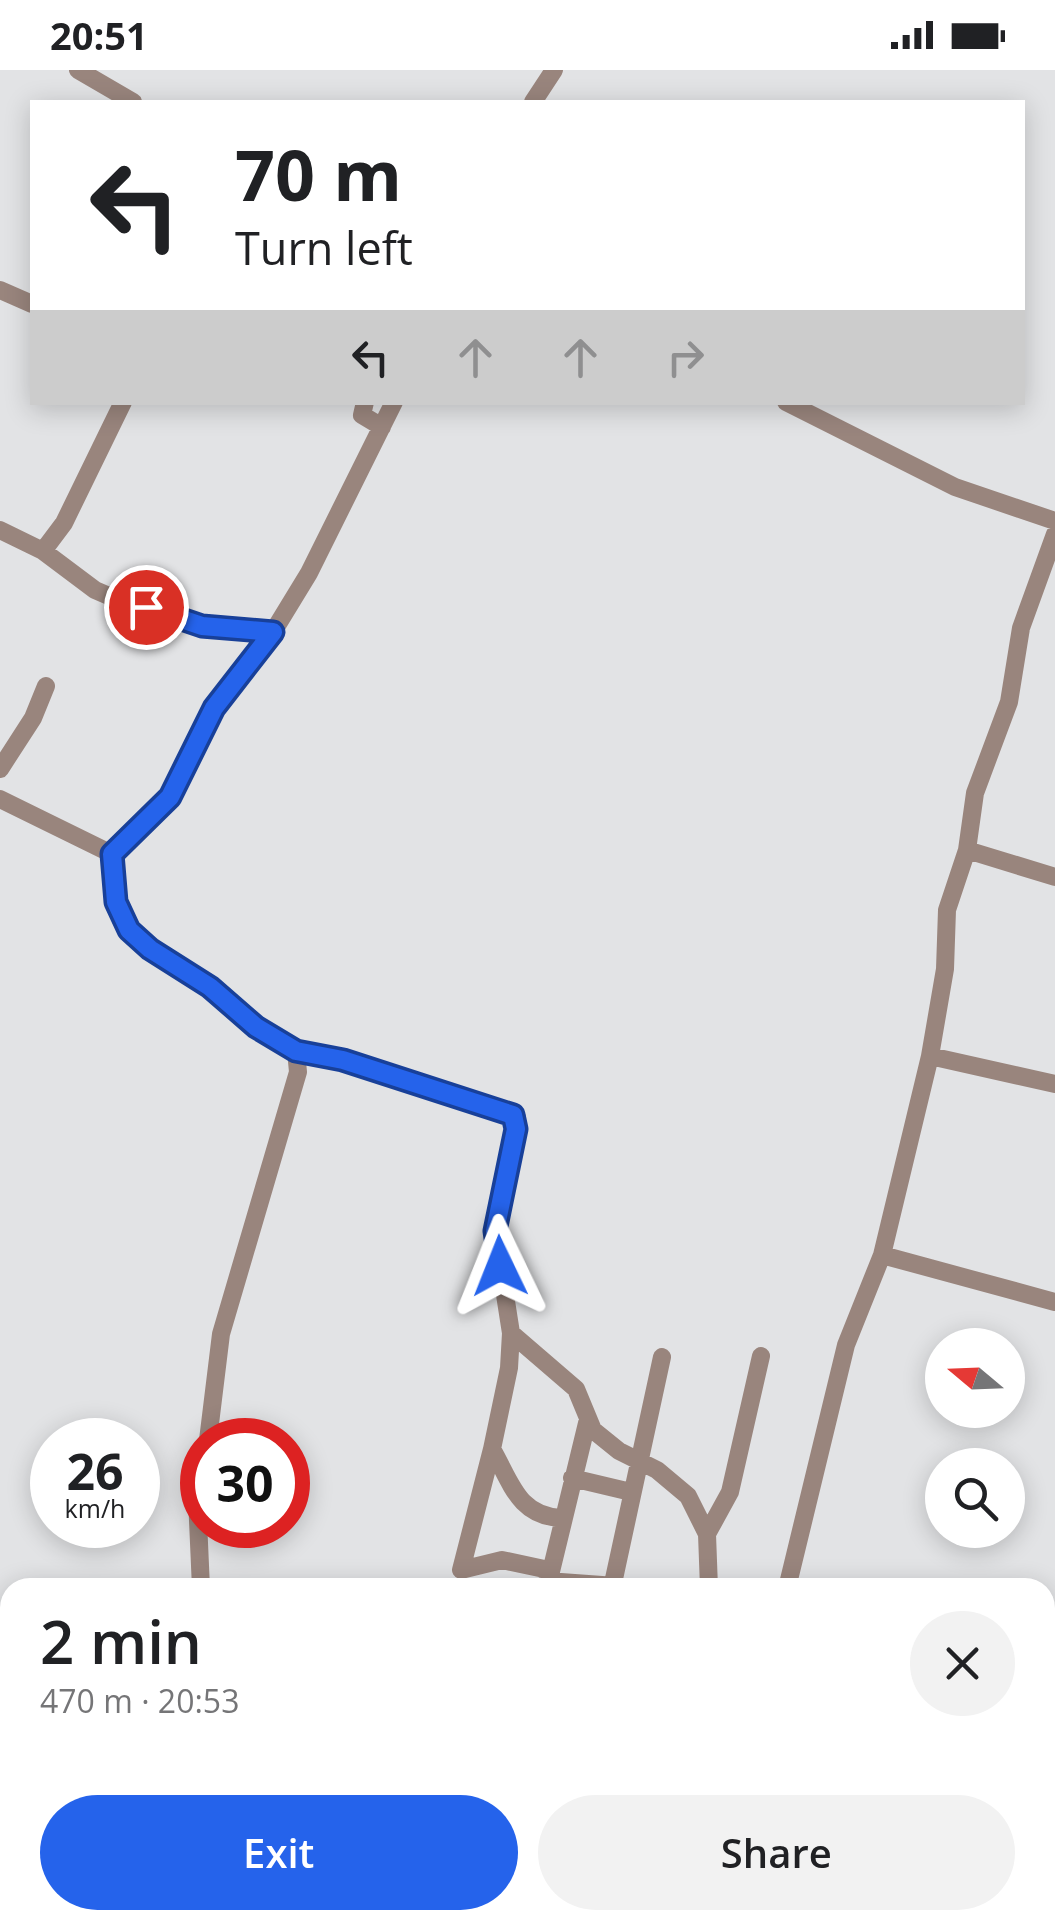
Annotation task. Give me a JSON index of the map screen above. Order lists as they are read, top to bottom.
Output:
{
  "north": "left",
  "page": {
    "status": "20:51",
    "turn": ["70 m", "Turn left"],
    "speed": "26 km/h",
    "limit": "30",
    "heading": ["2 min", "470 m · 20:53"],
    "buttons": ["Exit", "Share"]
  }
}
